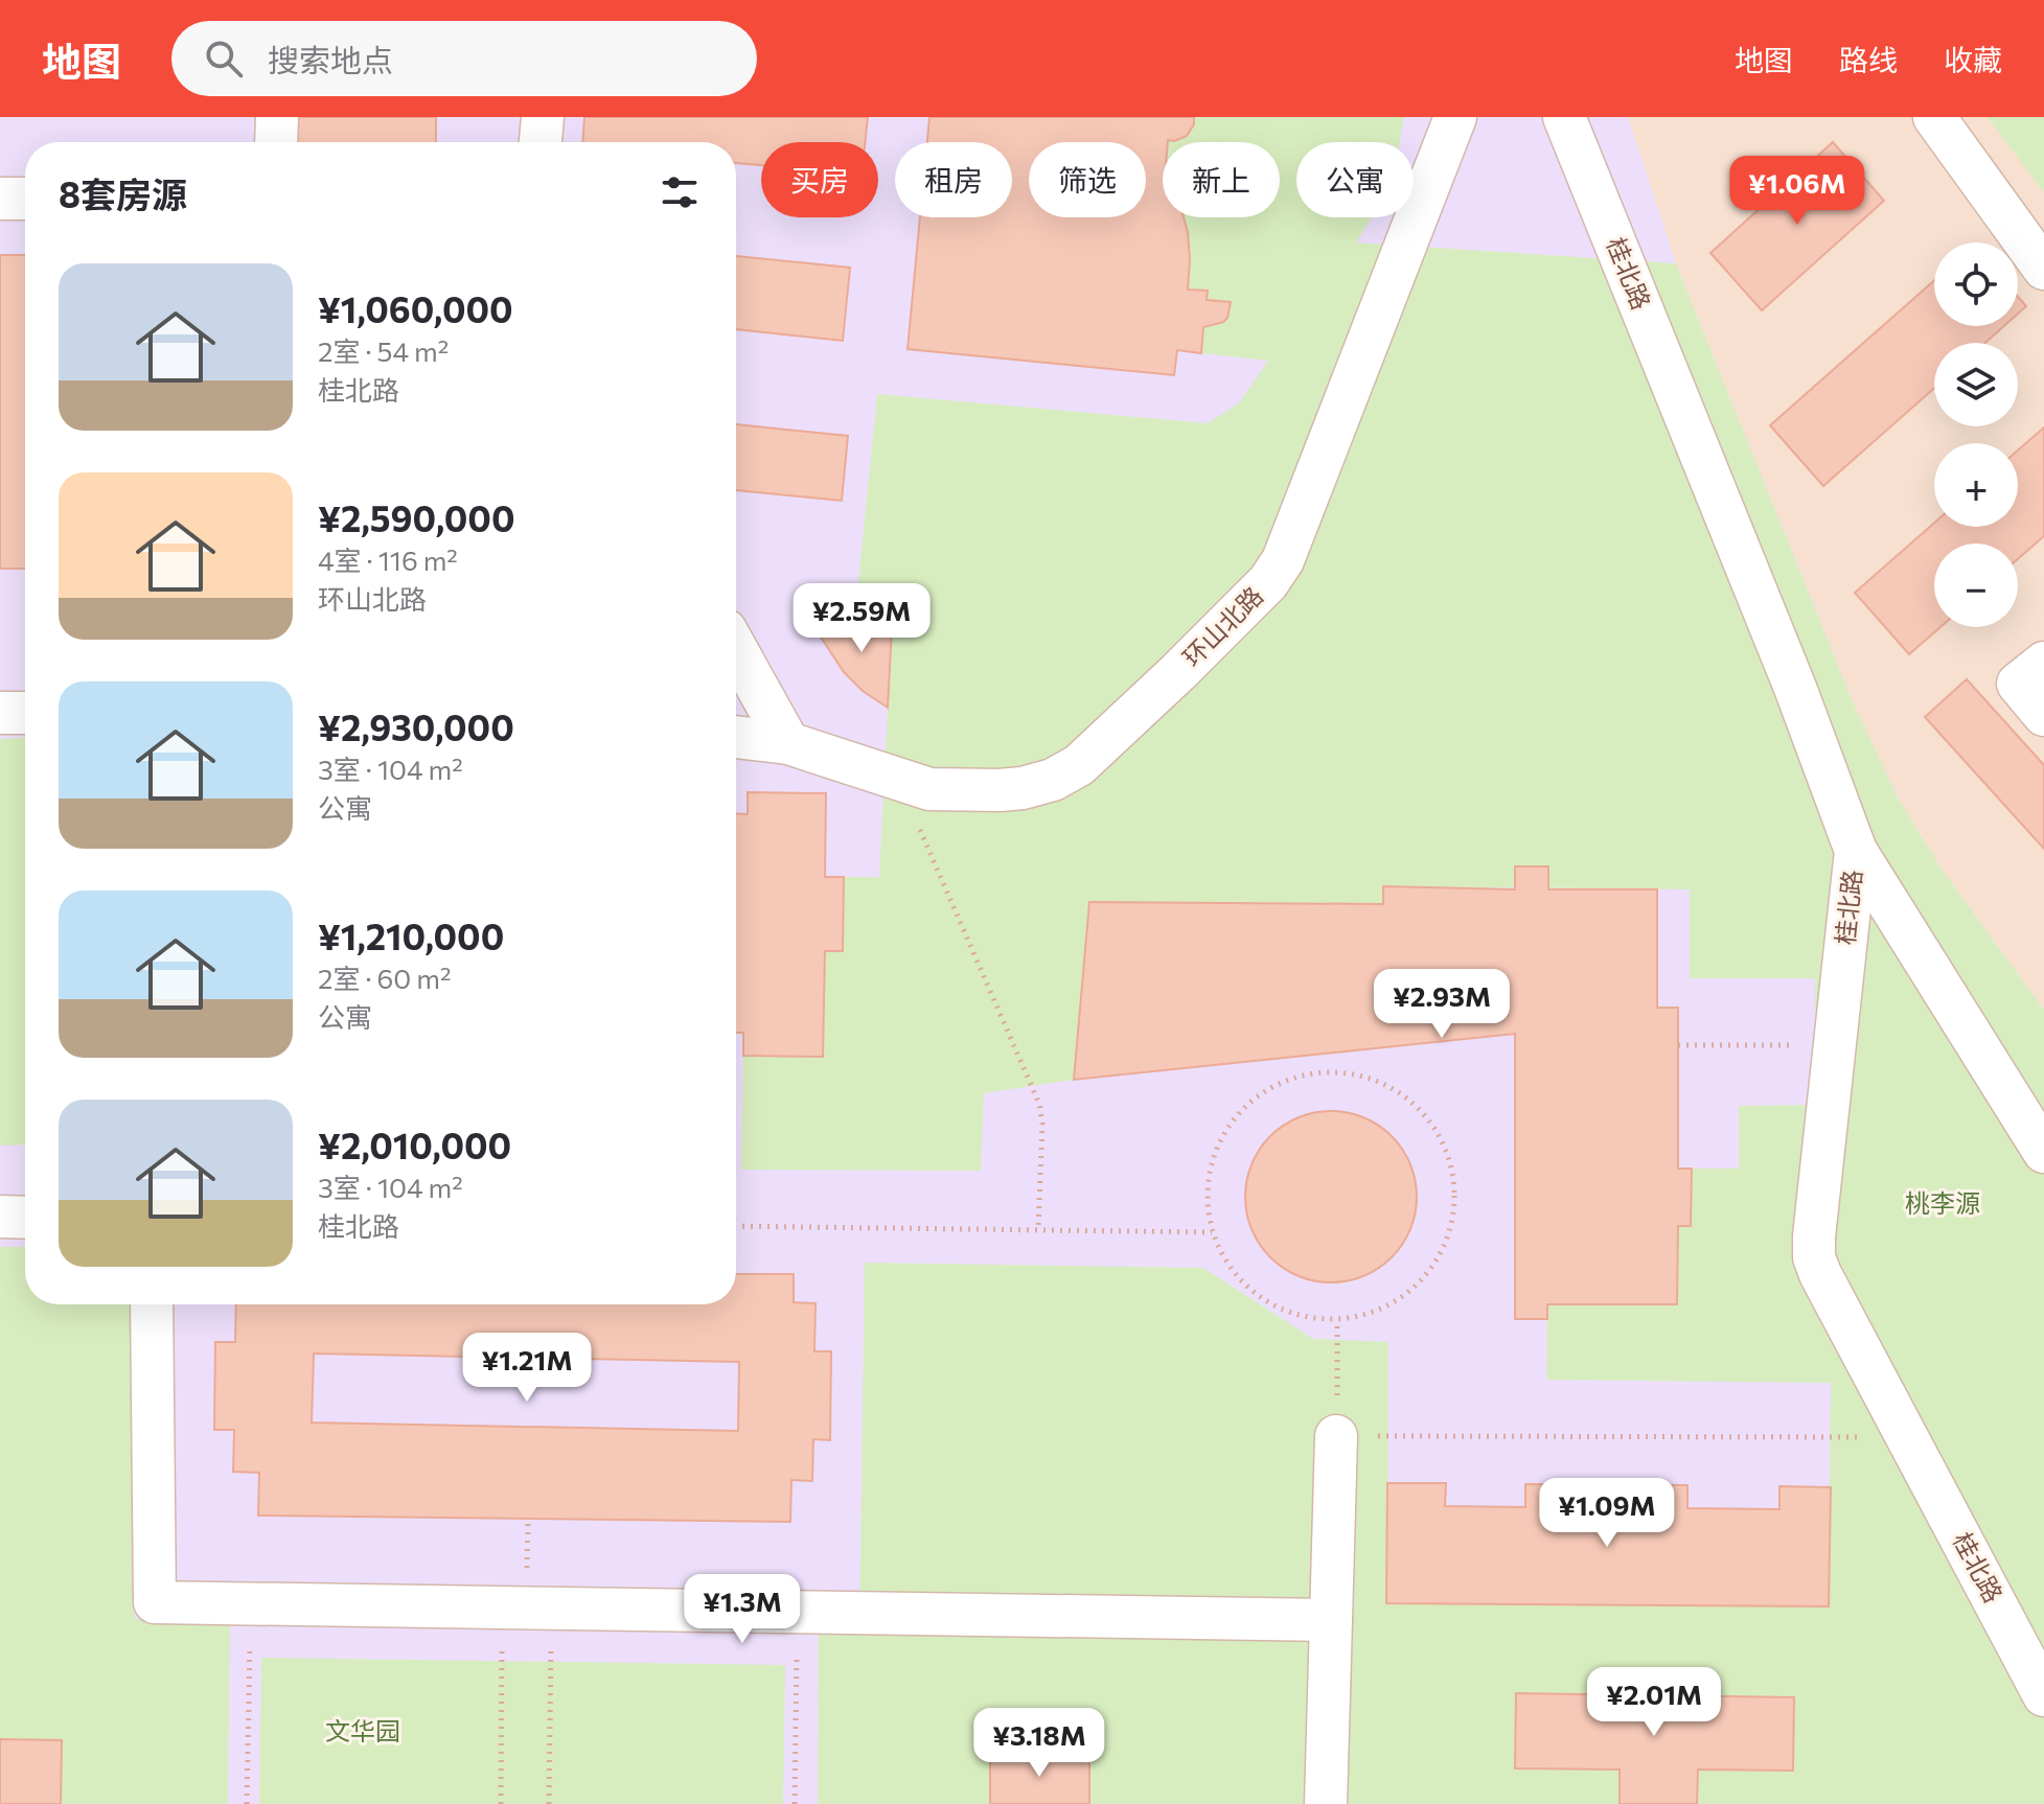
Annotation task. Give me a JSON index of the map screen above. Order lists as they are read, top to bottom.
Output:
{
  "streets": {
    "street": ["桂北路", "环山北路"]
  },
  "parks": ["桃李源", "文华园"],
  "page": {
    "header": "地图",
    "search": "搜索地点",
    "nav": ["地图", "路线", "收藏"],
    "chip": [
      "买房",
      "租房",
      "筛选",
      "新上",
      "公寓"
    ],
    "heading": "8套房源",
    "price": [
      "¥1.06M",
      "¥2.59M",
      "¥2.93M",
      "¥1.21M",
      "¥1.09M",
      "¥1.3M",
      "¥2.01M",
      "¥3.18M"
    ],
    "map_buttons": ["+", "−"],
    "list": [
      {
        "name": "¥1,060,000",
        "note": "2室 · 54 m² · 桂北路"
      },
      {
        "name": "¥2,590,000",
        "note": "4室 · 116 m² · 环山北路"
      },
      {
        "name": "¥2,930,000",
        "note": "3室 · 104 m² · 公寓"
      },
      {
        "name": "¥1,210,000",
        "note": "2室 · 60 m² · 公寓"
      },
      {
        "name": "¥2,010,000",
        "note": "3室 · 104 m² · 桂北路"
      }
    ]
  }
}
